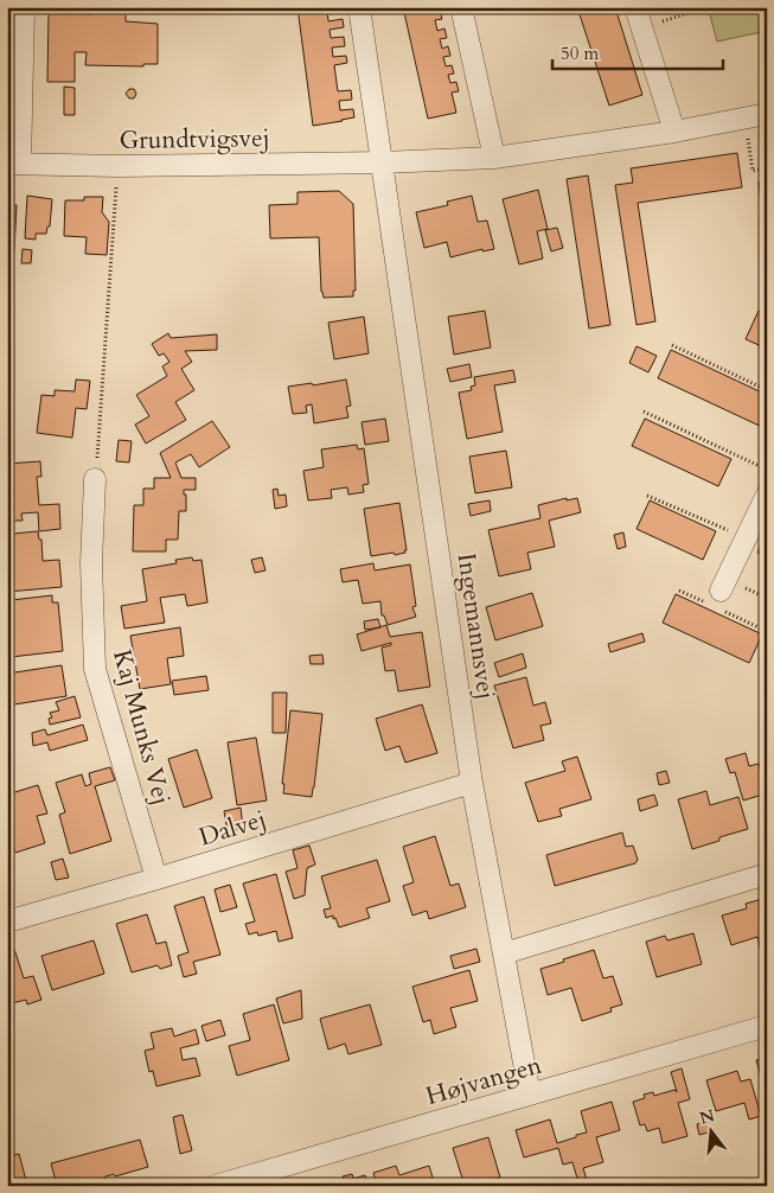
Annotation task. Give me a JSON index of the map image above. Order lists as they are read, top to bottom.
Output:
{
  "streets": {
    "street": [
      "Grundtvigsvej",
      "Ingemannsvej",
      "Kaj Munks Vej",
      "Dalvej",
      "Højvangen"
    ]
  },
  "crossings": [
    ["Grundtvigsvej", "Ingemannsvej"],
    ["Ingemannsvej", "Dalvej"],
    ["Ingemannsvej", "Højvangen"],
    ["Kaj Munks Vej", "Dalvej"]
  ],
  "scale_bar": "50 m",
  "north": "top"
}
